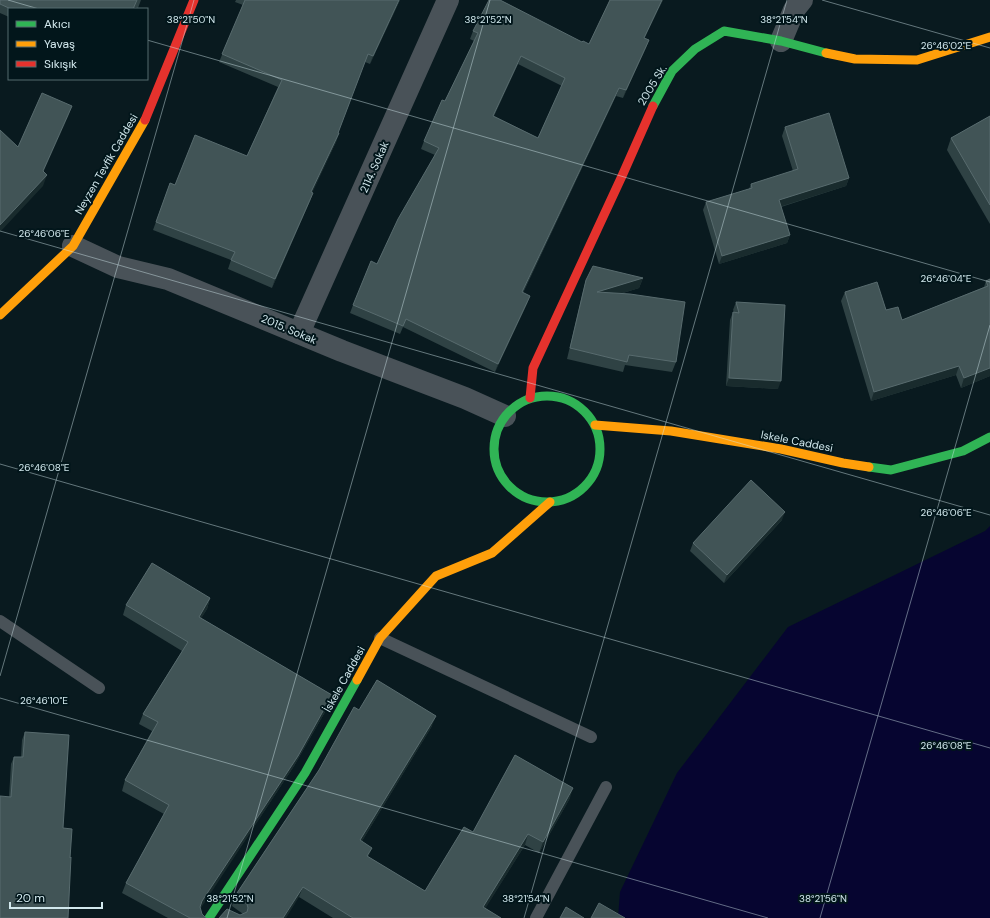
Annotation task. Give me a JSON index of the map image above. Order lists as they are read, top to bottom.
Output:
{
  "streets": {
    "street": [
      "2005 Sk.",
      "Neyzen Tevfik Caddesi",
      "2114. Sokak",
      "2015. Sokak",
      "Iskele Caddesi",
      "İskele Caddesi"
    ]
  },
  "crossings": [
    ["2005 Sk.", "2015. Sokak"],
    ["2005 Sk.", "Iskele Caddesi"],
    ["2005 Sk.", "İskele Caddesi"],
    ["Neyzen Tevfik Caddesi", "2015. Sokak"],
    ["2114. Sokak", "2015. Sokak"],
    ["2015. Sokak", "Iskele Caddesi"],
    ["2015. Sokak", "İskele Caddesi"],
    ["Iskele Caddesi", "İskele Caddesi"]
  ],
  "legend": ["Akıcı", "Yavaş", "Sıkışık"],
  "scale_bar": "20 m",
  "coordinates": [
    "38°21'50\"N",
    "38°21'52\"N",
    "38°21'54\"N",
    "26°46'02\"E",
    "26°46'06\"E",
    "26°46'04\"E",
    "26°46'08\"E",
    "26°46'10\"E",
    "38°21'56\"N"
  ]
}
